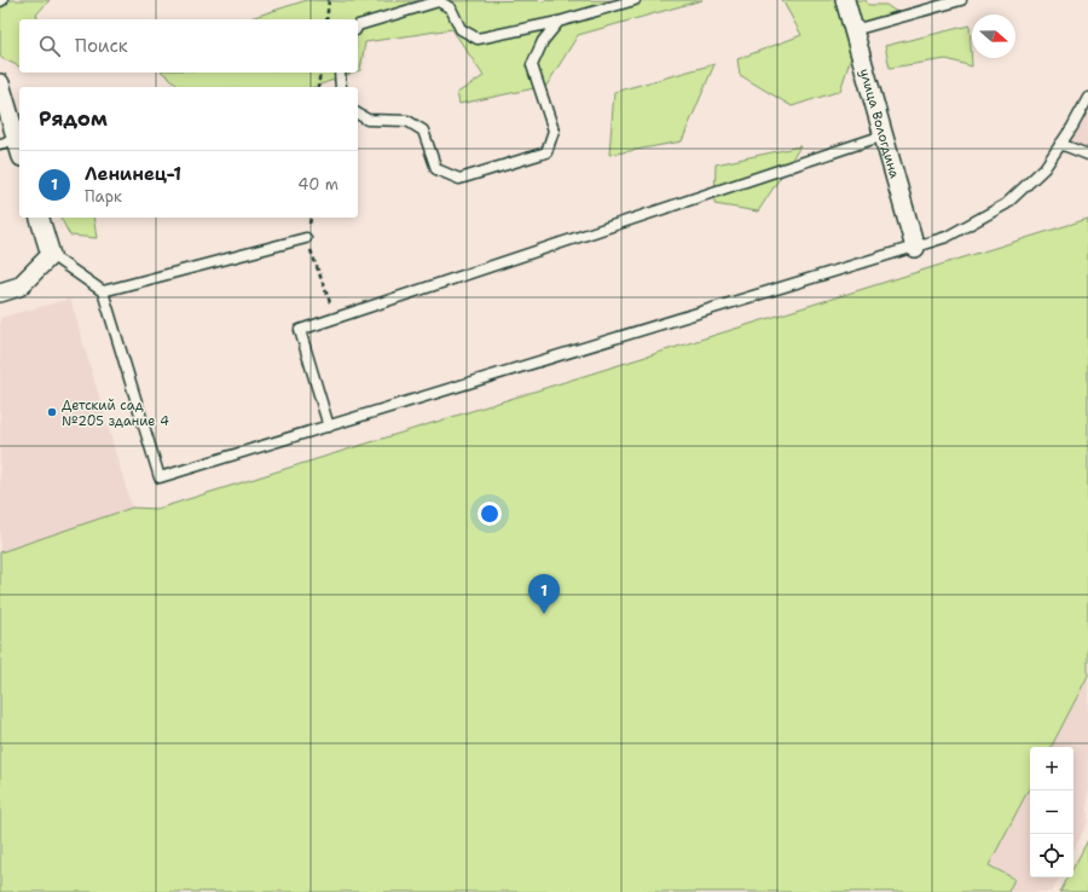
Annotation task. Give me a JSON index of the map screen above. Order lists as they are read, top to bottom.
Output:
{
  "streets": {
    "street": ["улица Вологдина"]
  },
  "places": ["Детский сад №205 здание 4"],
  "north": "right",
  "page": {
    "search": "Поиск",
    "heading": "Рядом",
    "list": [
      {
        "mark": "1",
        "name": "Ленинец-1",
        "note": "Парк",
        "value": "40 m"
      }
    ],
    "pins": "1",
    "map_buttons": ["+", "−"]
  }
}
